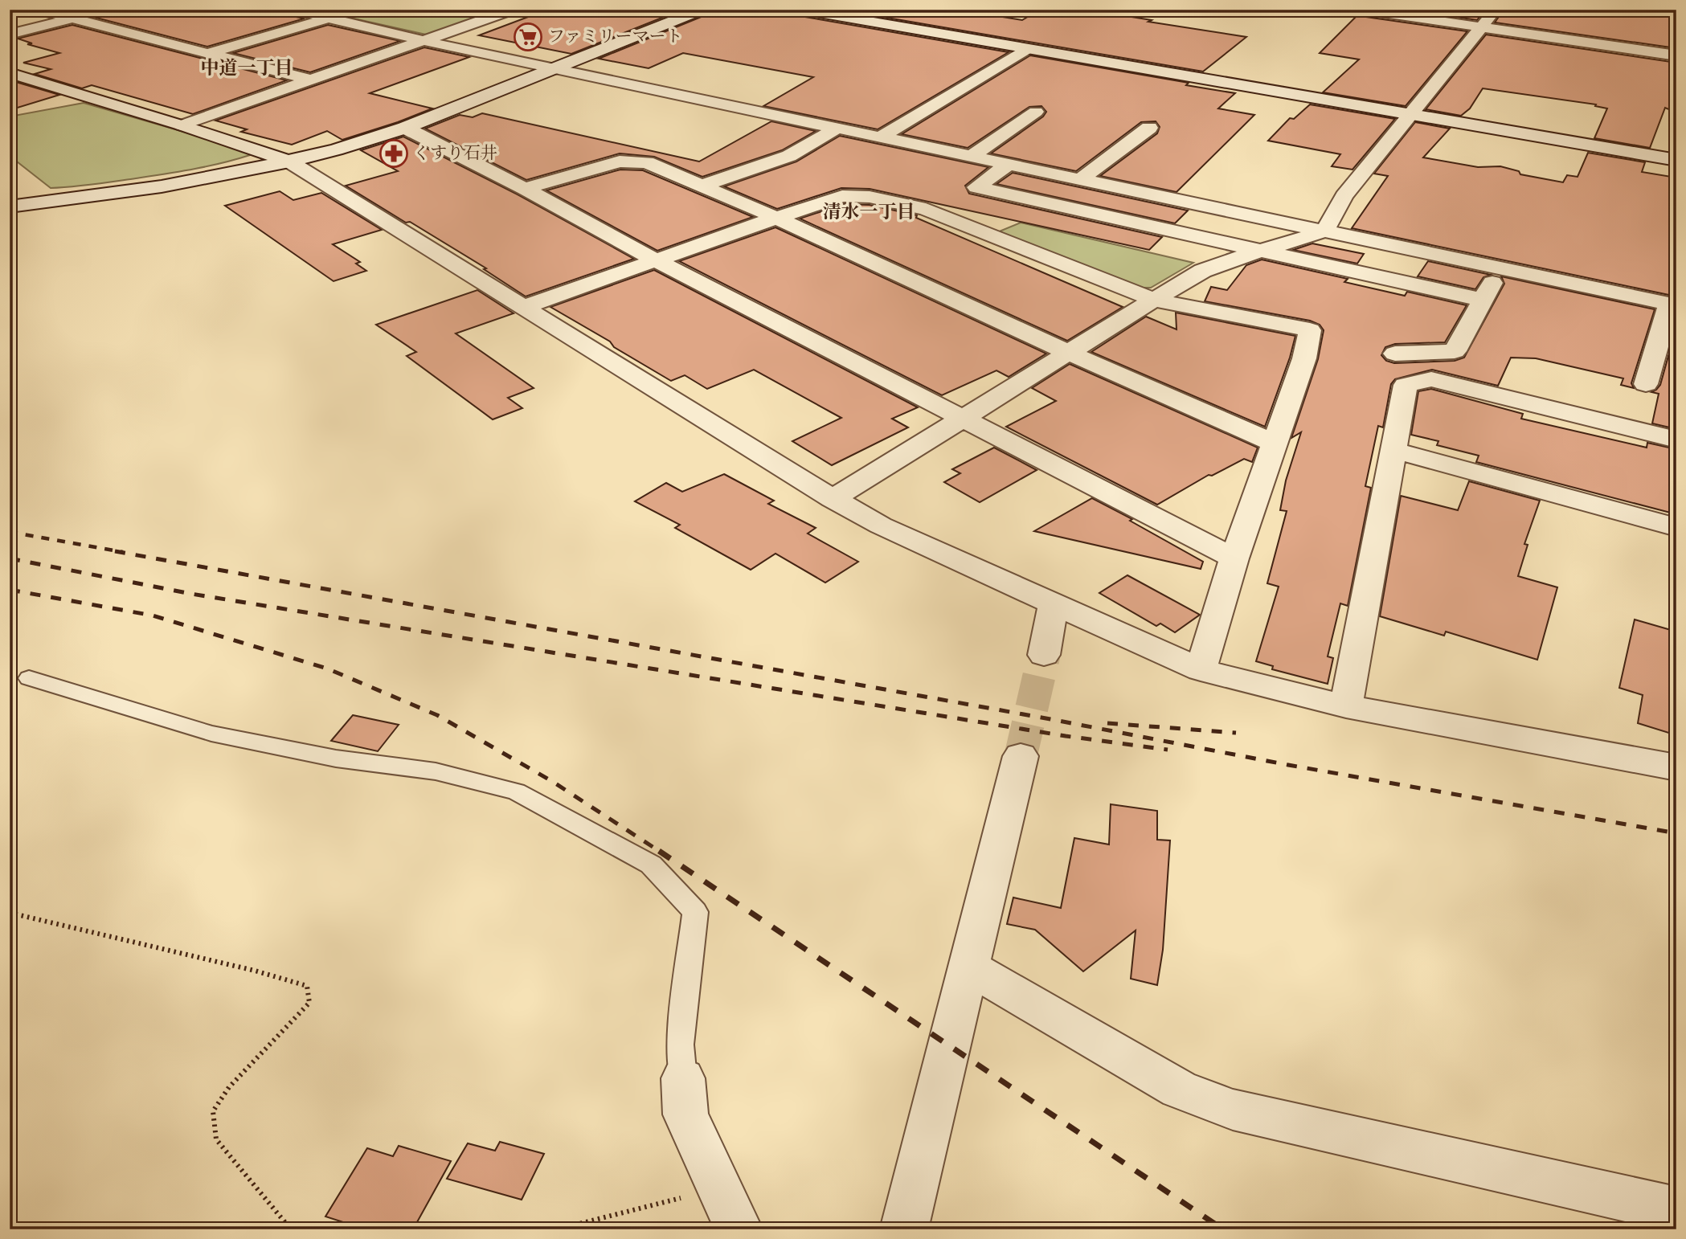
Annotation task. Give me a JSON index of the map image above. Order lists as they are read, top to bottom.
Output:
{
  "districts": ["中道一丁目", "清水一丁目"],
  "places": {
    "supermarket": ["ファミリーマート"],
    "pharmacy": ["くすり石井"]
  }
}
